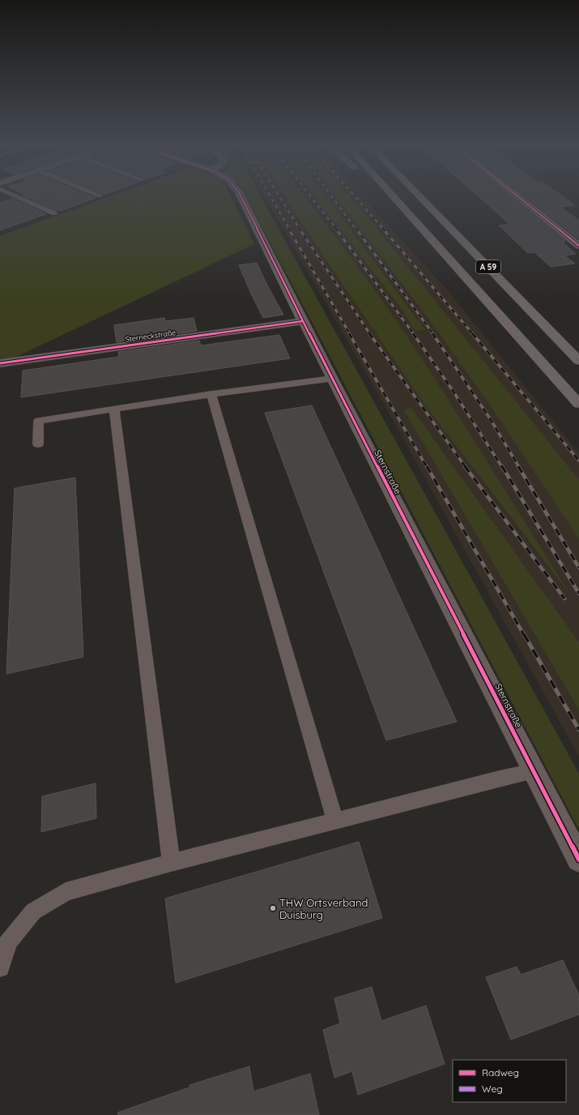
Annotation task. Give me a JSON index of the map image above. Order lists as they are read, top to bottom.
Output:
{
  "streets": {
    "highway": ["A 59"],
    "street": ["Sterneckstraße", "Sternstraße"]
  },
  "crossings": [
    ["Sterneckstraße", "Sternstraße"]
  ],
  "places": ["THW Ortsverband Duisburg"],
  "legend": ["Radweg", "Weg"]
}
